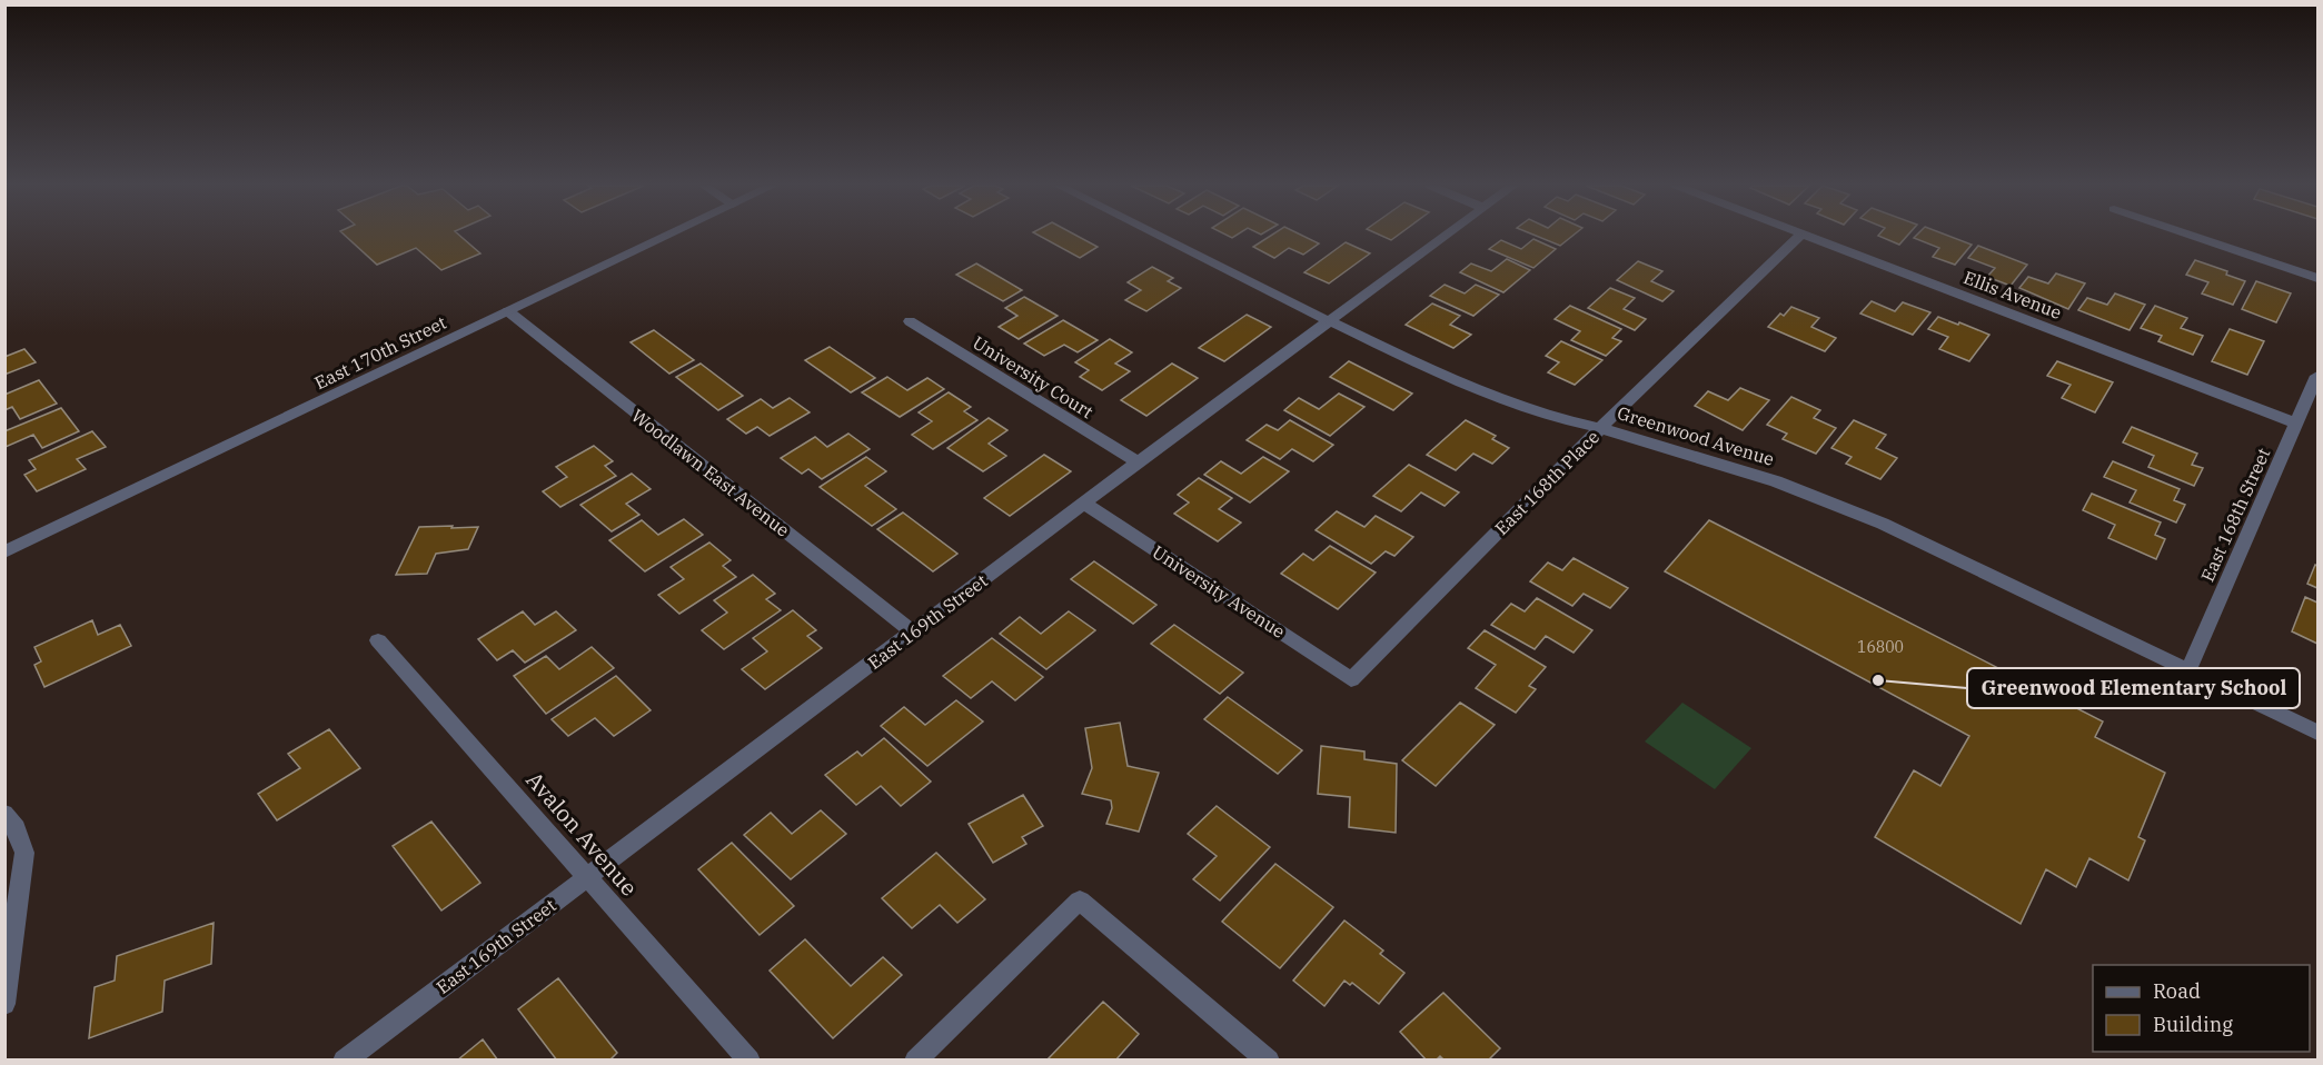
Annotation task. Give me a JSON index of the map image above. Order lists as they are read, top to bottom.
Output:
{
  "streets": {
    "street": [
      "Ellis Avenue",
      "East 170th Street",
      "University Court",
      "Greenwood Avenue",
      "Woodlawn East Avenue",
      "East 168th Place",
      "East 168th Street",
      "University Avenue",
      "East 169th Street",
      "Avalon Avenue"
    ]
  },
  "crossings": [
    ["Ellis Avenue", "East 168th Street"],
    ["East 170th Street", "Woodlawn East Avenue"],
    ["University Court", "East 169th Street"],
    ["Greenwood Avenue", "East 168th Place"],
    ["Greenwood Avenue", "East 168th Street"],
    ["Greenwood Avenue", "East 169th Street"],
    ["Woodlawn East Avenue", "East 169th Street"],
    ["East 168th Place", "University Avenue"],
    ["University Avenue", "East 169th Street"],
    ["East 169th Street", "Avalon Avenue"]
  ],
  "places": ["Greenwood Elementary School"],
  "house_numbers": ["16800"],
  "legend": ["Road", "Building"]
}
